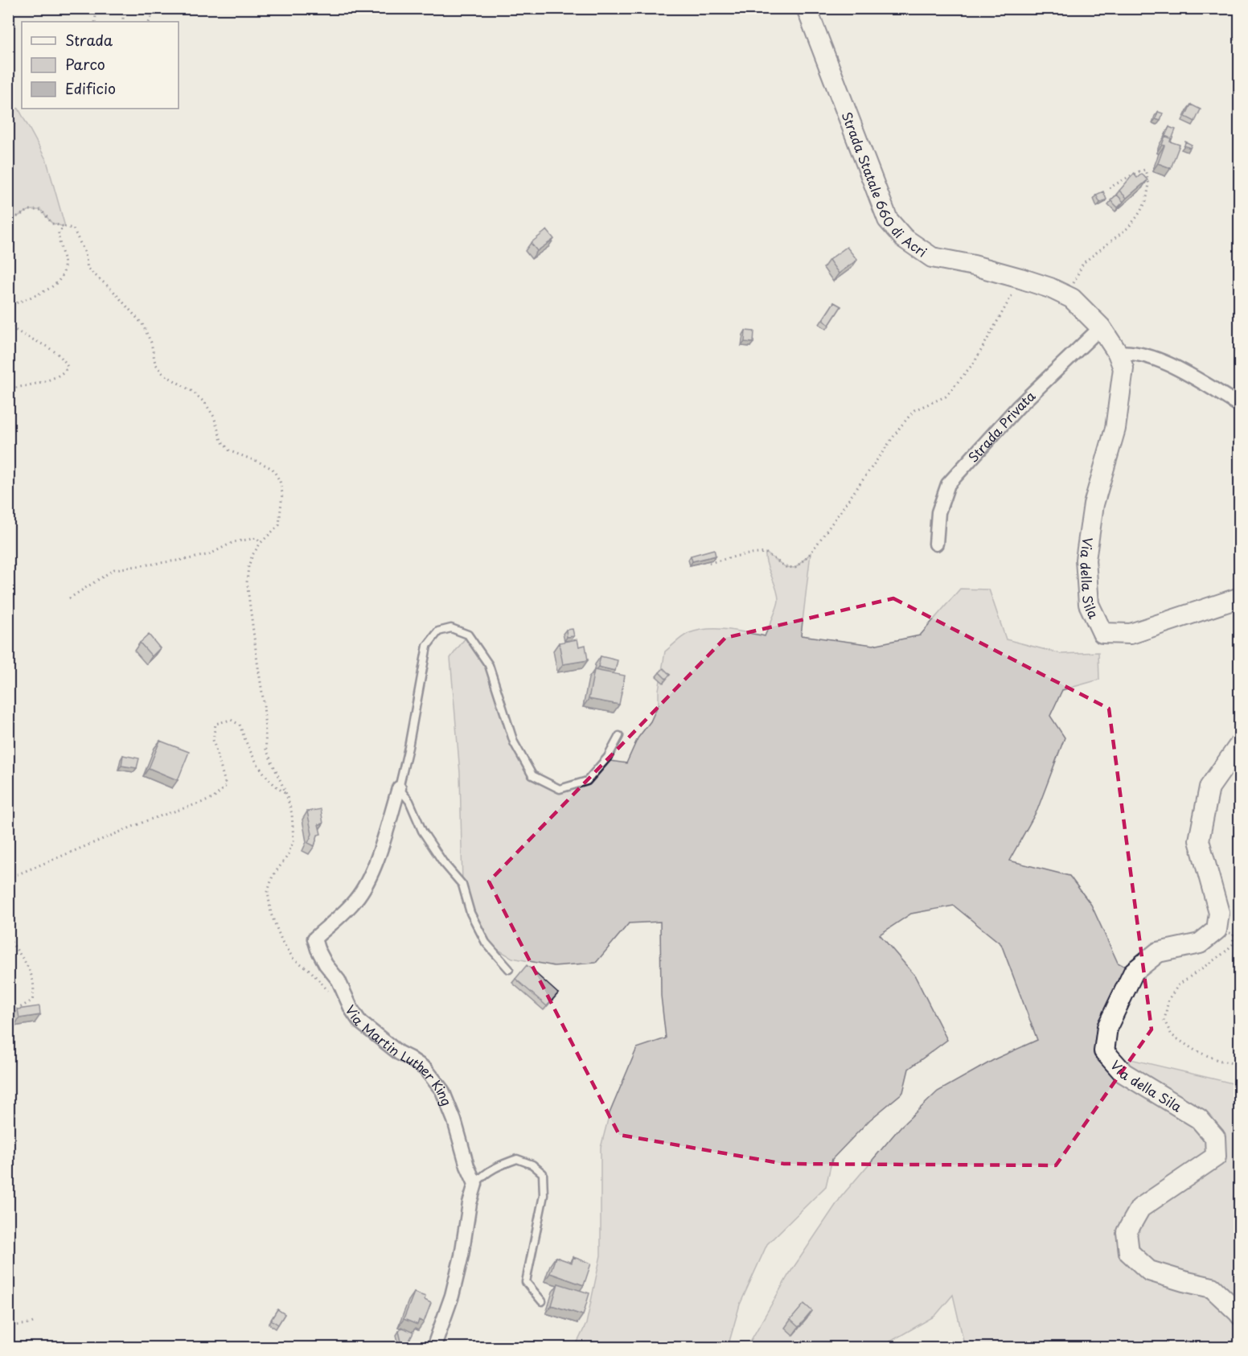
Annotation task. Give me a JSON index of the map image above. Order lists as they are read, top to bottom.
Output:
{
  "streets": {
    "main road": ["Strada Statale 660 di Acri", "Via della Sila"],
    "street": ["Strada Privata", "Via Martin Luther King"]
  },
  "crossings": [
    ["Strada Statale 660 di Acri", "Strada Privata"],
    ["Strada Statale 660 di Acri", "Via della Sila"]
  ],
  "legend": ["Strada", "Parco", "Edificio"]
}
